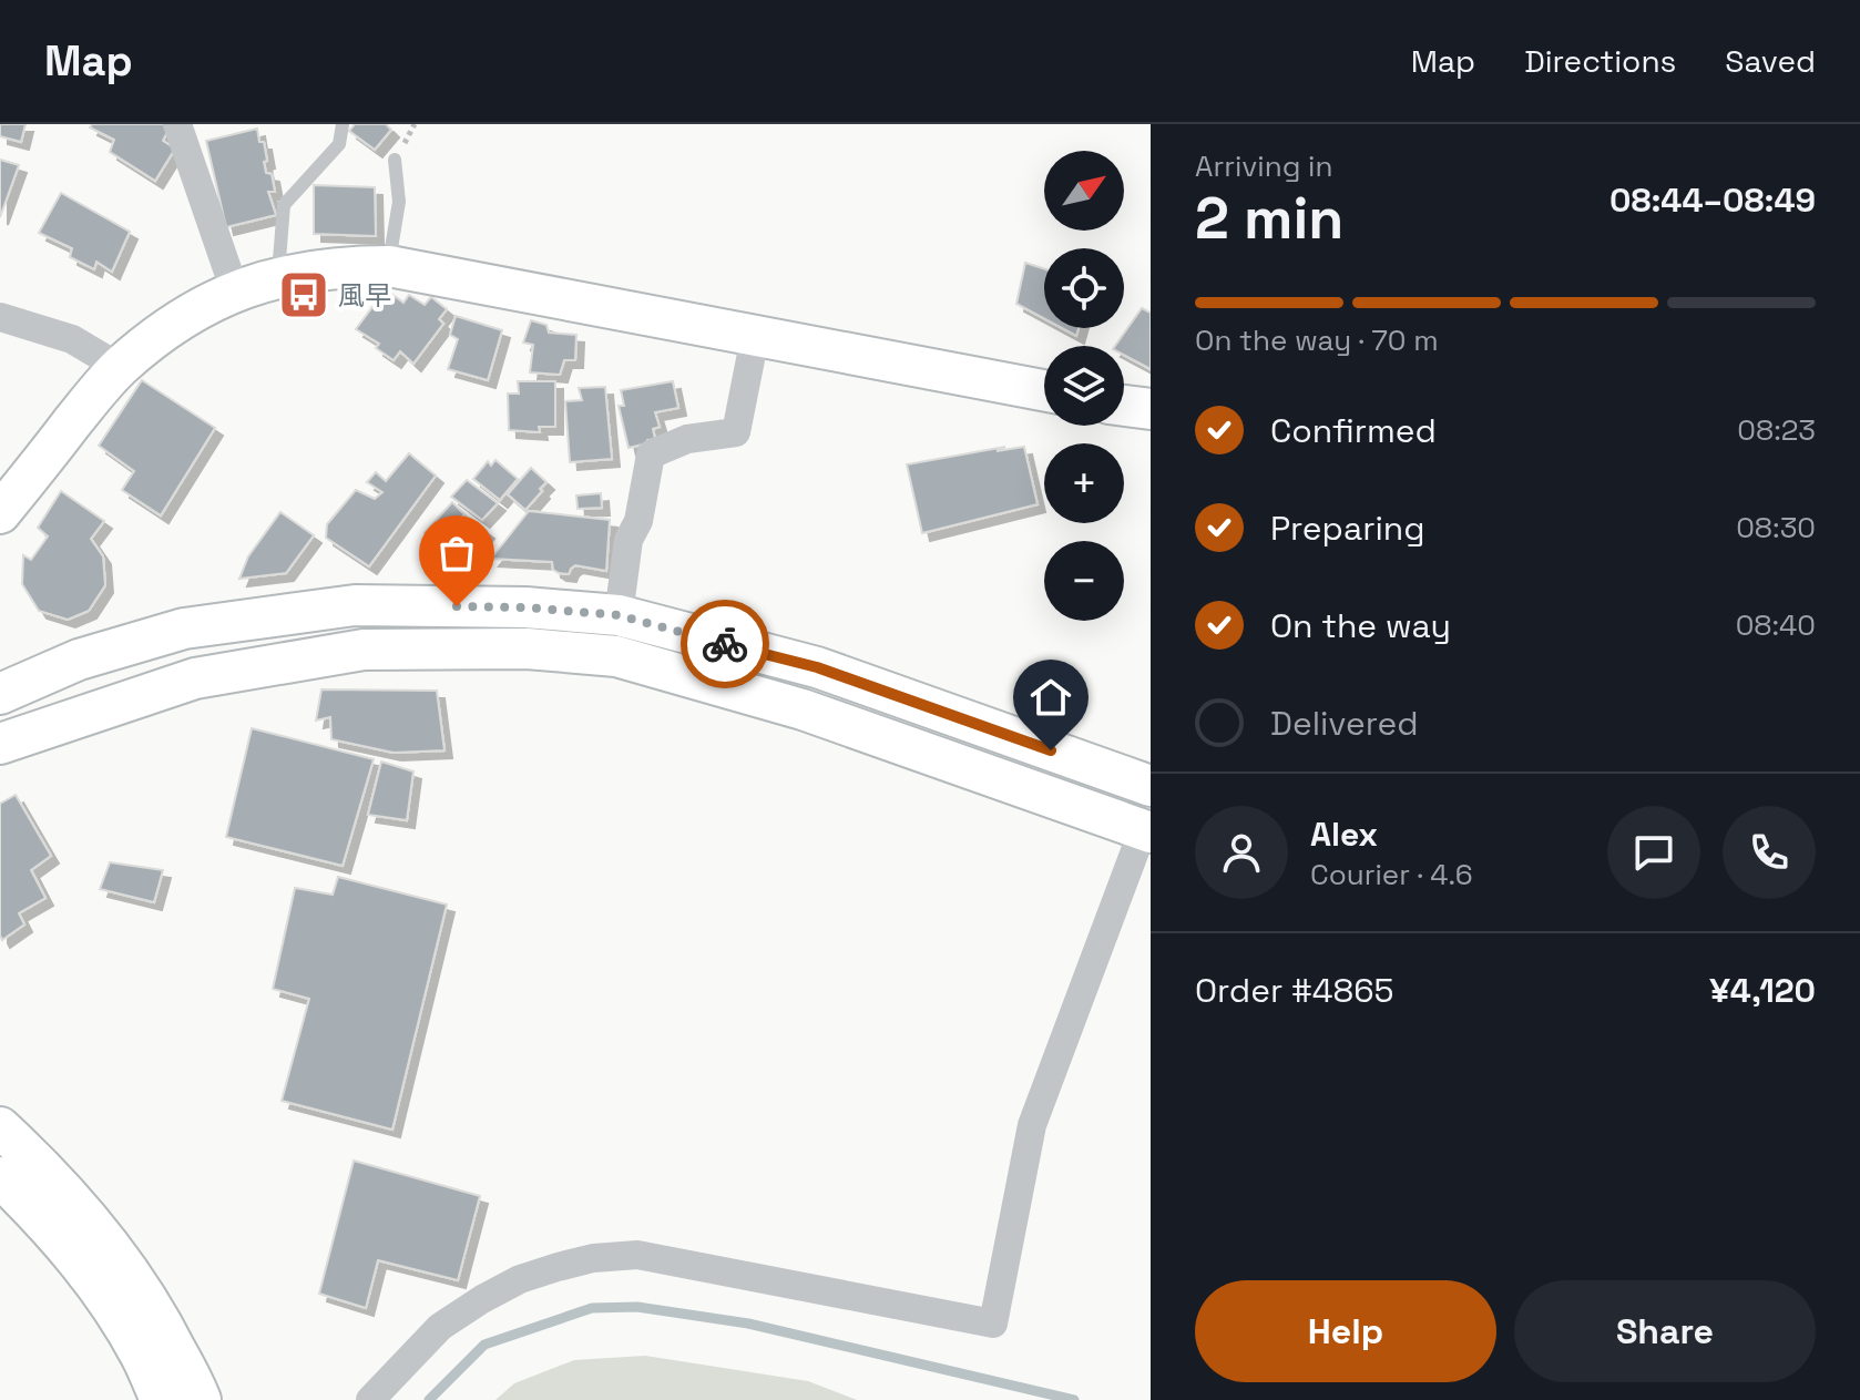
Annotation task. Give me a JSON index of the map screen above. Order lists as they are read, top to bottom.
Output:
{
  "places": {
    "bus stop": ["風早"]
  },
  "north": "top right",
  "page": {
    "header": "Map",
    "nav": ["Map", "Directions", "Saved"],
    "heading": ["2 min", "Arriving in", "08:44–08:49"],
    "panel": [
      "Alex",
      "Courier · 4.6",
      "Order #4865",
      "¥4,120"
    ],
    "map_buttons": ["+", "−"],
    "bar": "On the way · 70 m",
    "list": [
      ["Confirmed", "08:23"],
      ["Preparing", "08:30"],
      ["On the way", "08:40"],
      "Delivered"
    ],
    "buttons": ["Help", "Share"]
  }
}
